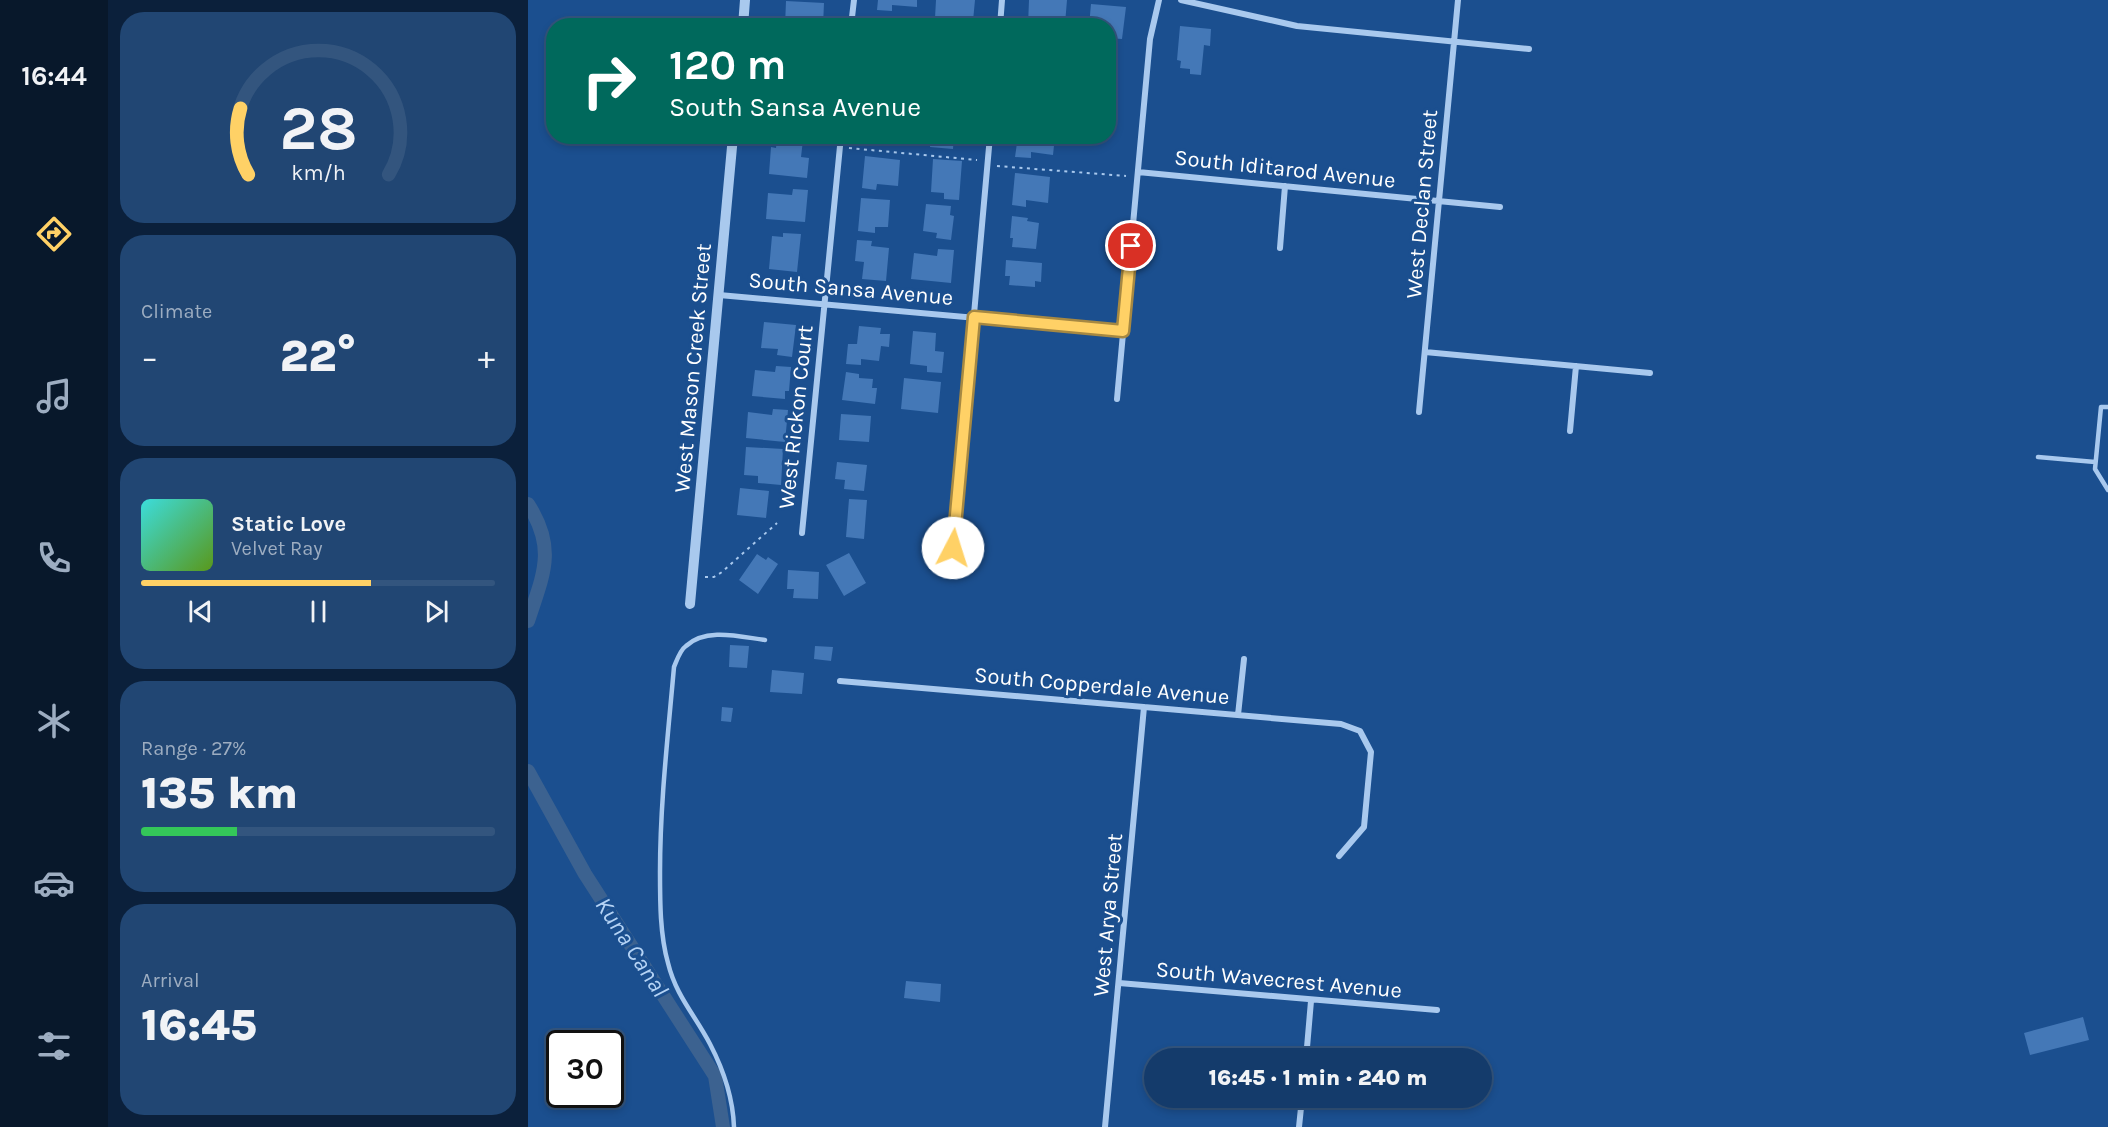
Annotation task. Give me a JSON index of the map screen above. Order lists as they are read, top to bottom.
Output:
{
  "streets": {
    "street": [
      "South Iditarod Avenue",
      "West Declan Street",
      "South Sansa Avenue",
      "West Mason Creek Street",
      "West Rickon Court",
      "South Copperdale Avenue",
      "West Arya Street",
      "South Wavecrest Avenue"
    ]
  },
  "crossings": [
    ["South Iditarod Avenue", "West Declan Street"],
    ["South Sansa Avenue", "West Mason Creek Street"],
    ["South Sansa Avenue", "West Rickon Court"],
    ["South Copperdale Avenue", "West Arya Street"],
    ["West Arya Street", "South Wavecrest Avenue"]
  ],
  "water": ["Kuna Canal"],
  "page": {
    "tabs": "16:44",
    "turn": ["120 m", "South Sansa Avenue"],
    "tile": [
      "Climate",
      ["Range · 27%", "135 km"],
      ["Arrival", "16:45"]
    ],
    "heat": ["−", "22°", "+"],
    "song": ["Static Love", "Velvet Ray"],
    "limit": "30",
    "trip": "16:45 · 1 min · 240 m",
    "gauge": ["28", "km/h"]
  }
}
